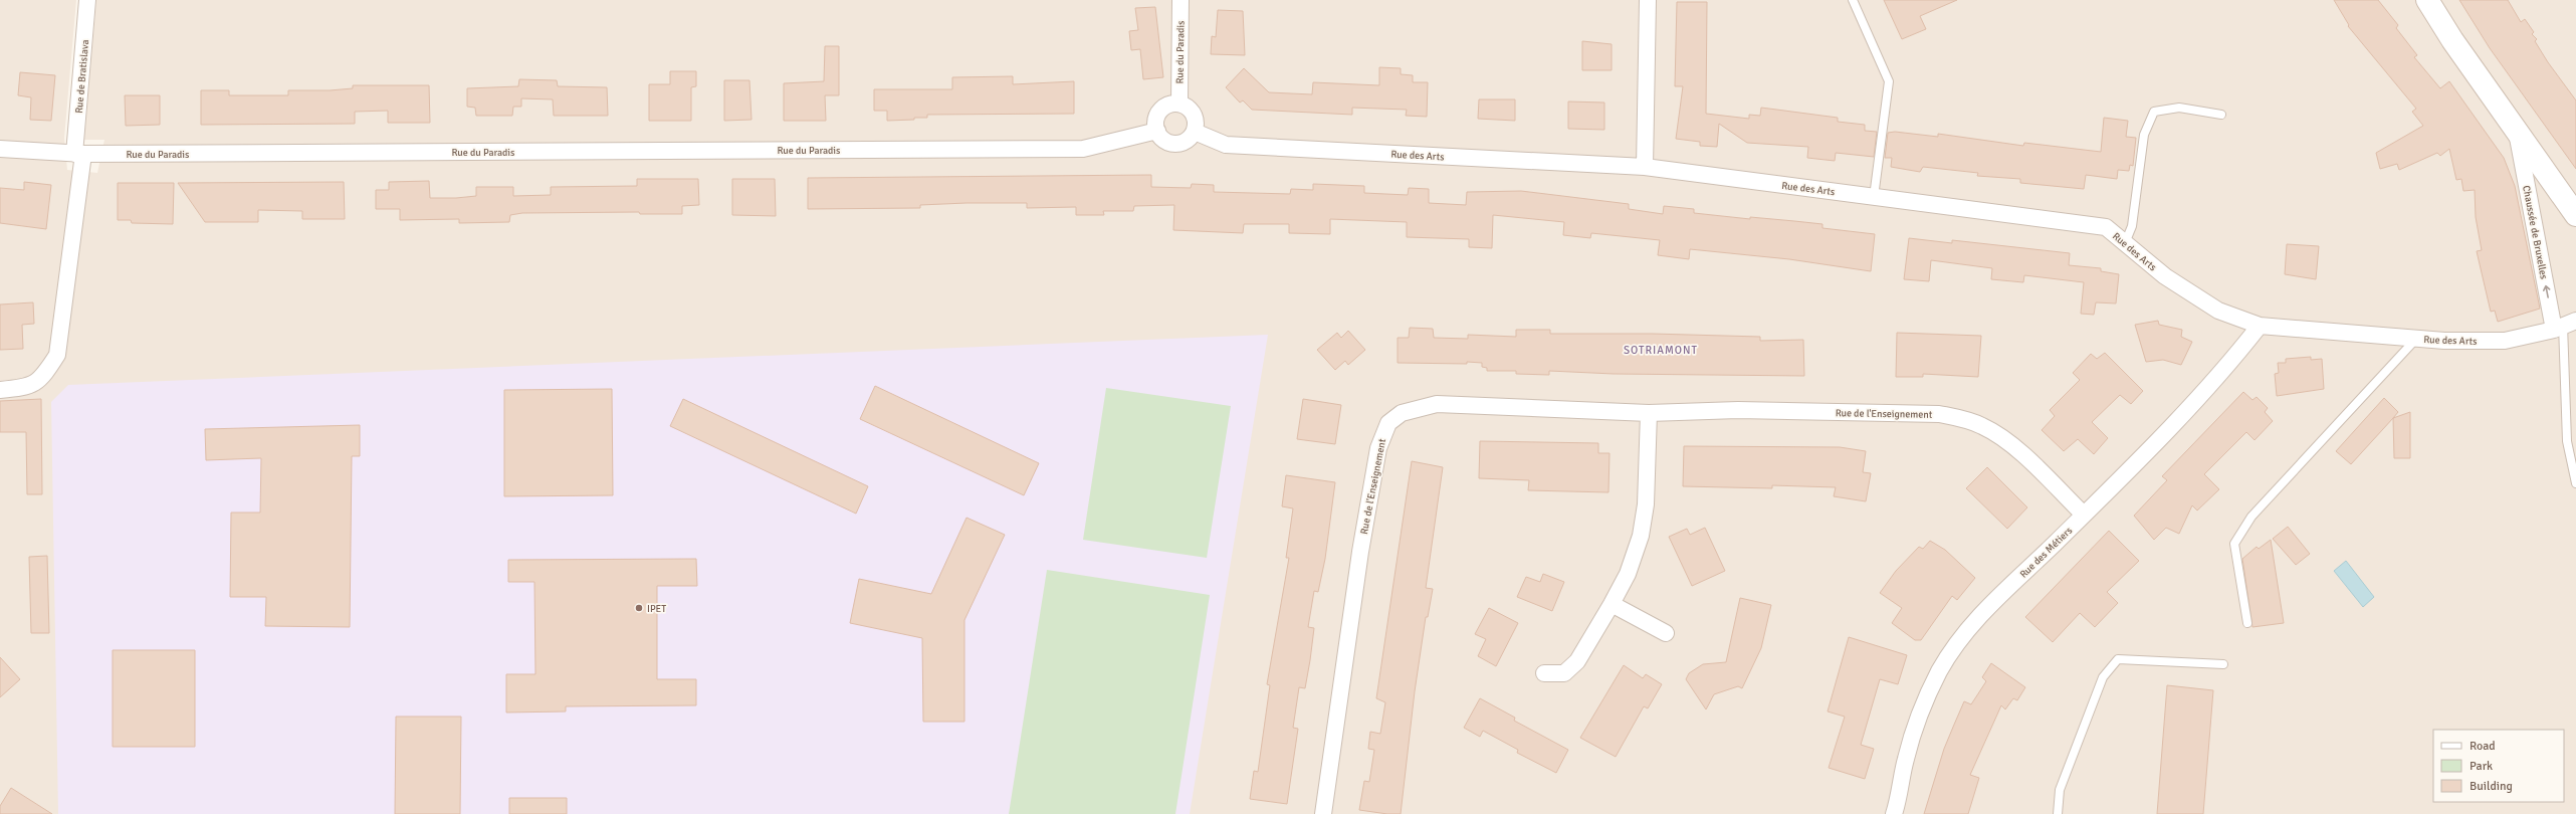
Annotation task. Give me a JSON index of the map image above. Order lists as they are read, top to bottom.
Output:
{
  "streets": {
    "main road": ["Chaussée de Bruxelles"],
    "street": [
      "Rue du Paradis",
      "Rue de Bratislava",
      "Rue des Arts",
      "Rue de l'Enseignement",
      "Rue des Métiers"
    ]
  },
  "crossings": [
    ["Rue du Paradis", "Rue de Bratislava"],
    ["Rue du Paradis", "Rue des Arts"],
    ["Rue des Arts", "Chaussée de Bruxelles"],
    ["Rue des Arts", "Rue des Métiers"],
    ["Rue de l'Enseignement", "Rue des Métiers"]
  ],
  "districts": ["SOTRIAMONT"],
  "places": ["IPET"],
  "legend": ["Road", "Park", "Building"]
}
